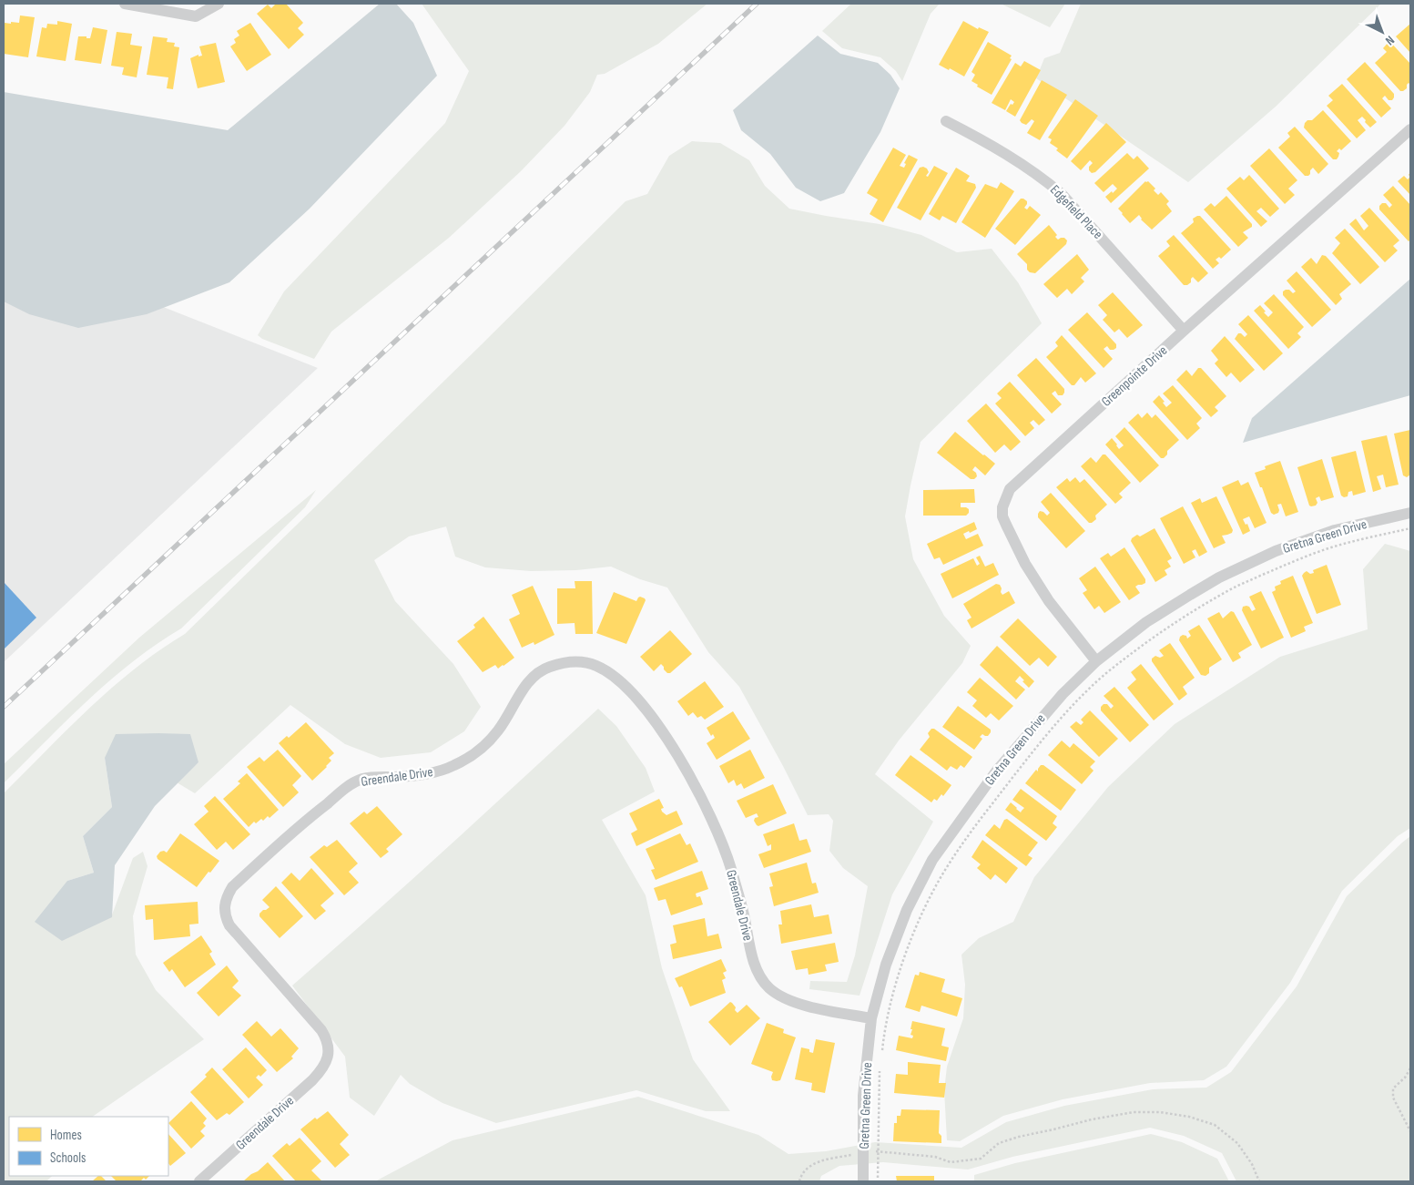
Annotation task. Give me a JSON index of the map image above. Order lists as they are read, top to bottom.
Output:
{
  "streets": {
    "street": [
      "Edgefield Place",
      "Greenpointe Drive",
      "Gretna Green Drive",
      "Greendale Drive"
    ]
  },
  "crossings": [
    ["Edgefield Place", "Greenpointe Drive"],
    ["Greenpointe Drive", "Gretna Green Drive"],
    ["Gretna Green Drive", "Greendale Drive"]
  ],
  "legend": ["Homes", "Schools"],
  "north": "bottom right"
}
